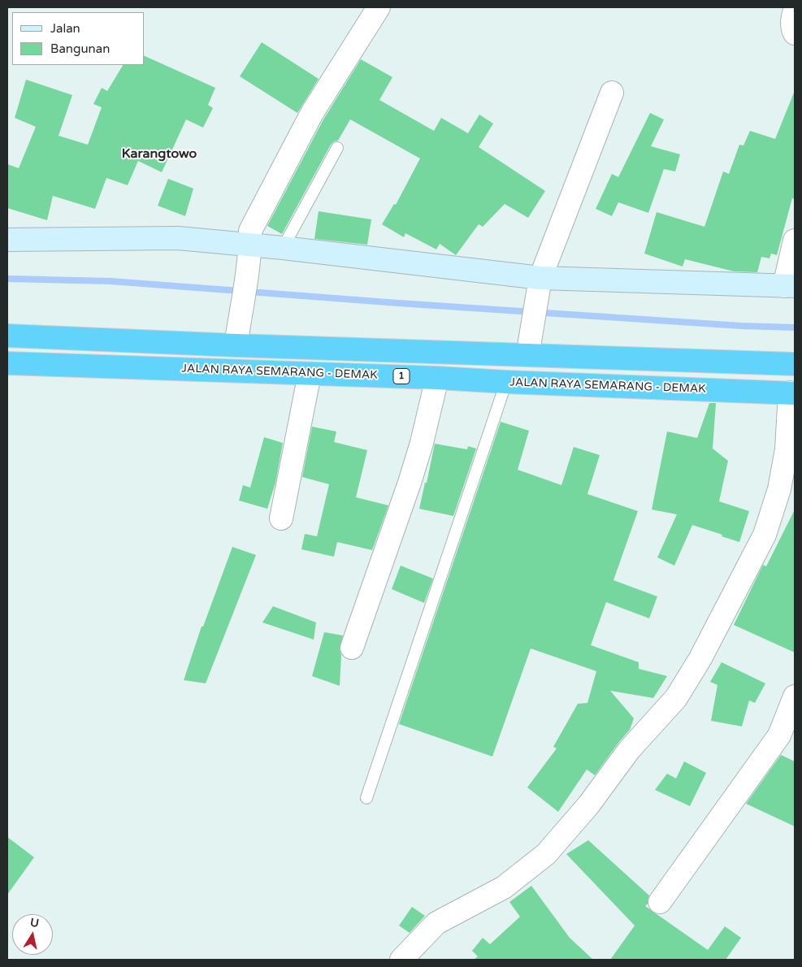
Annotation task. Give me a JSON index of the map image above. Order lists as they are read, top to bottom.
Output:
{
  "streets": {
    "highway": ["JALAN RAYA SEMARANG - DEMAK", "1"]
  },
  "districts": ["Karangtowo"],
  "legend": ["Jalan", "Bangunan"],
  "north": "top"
}
